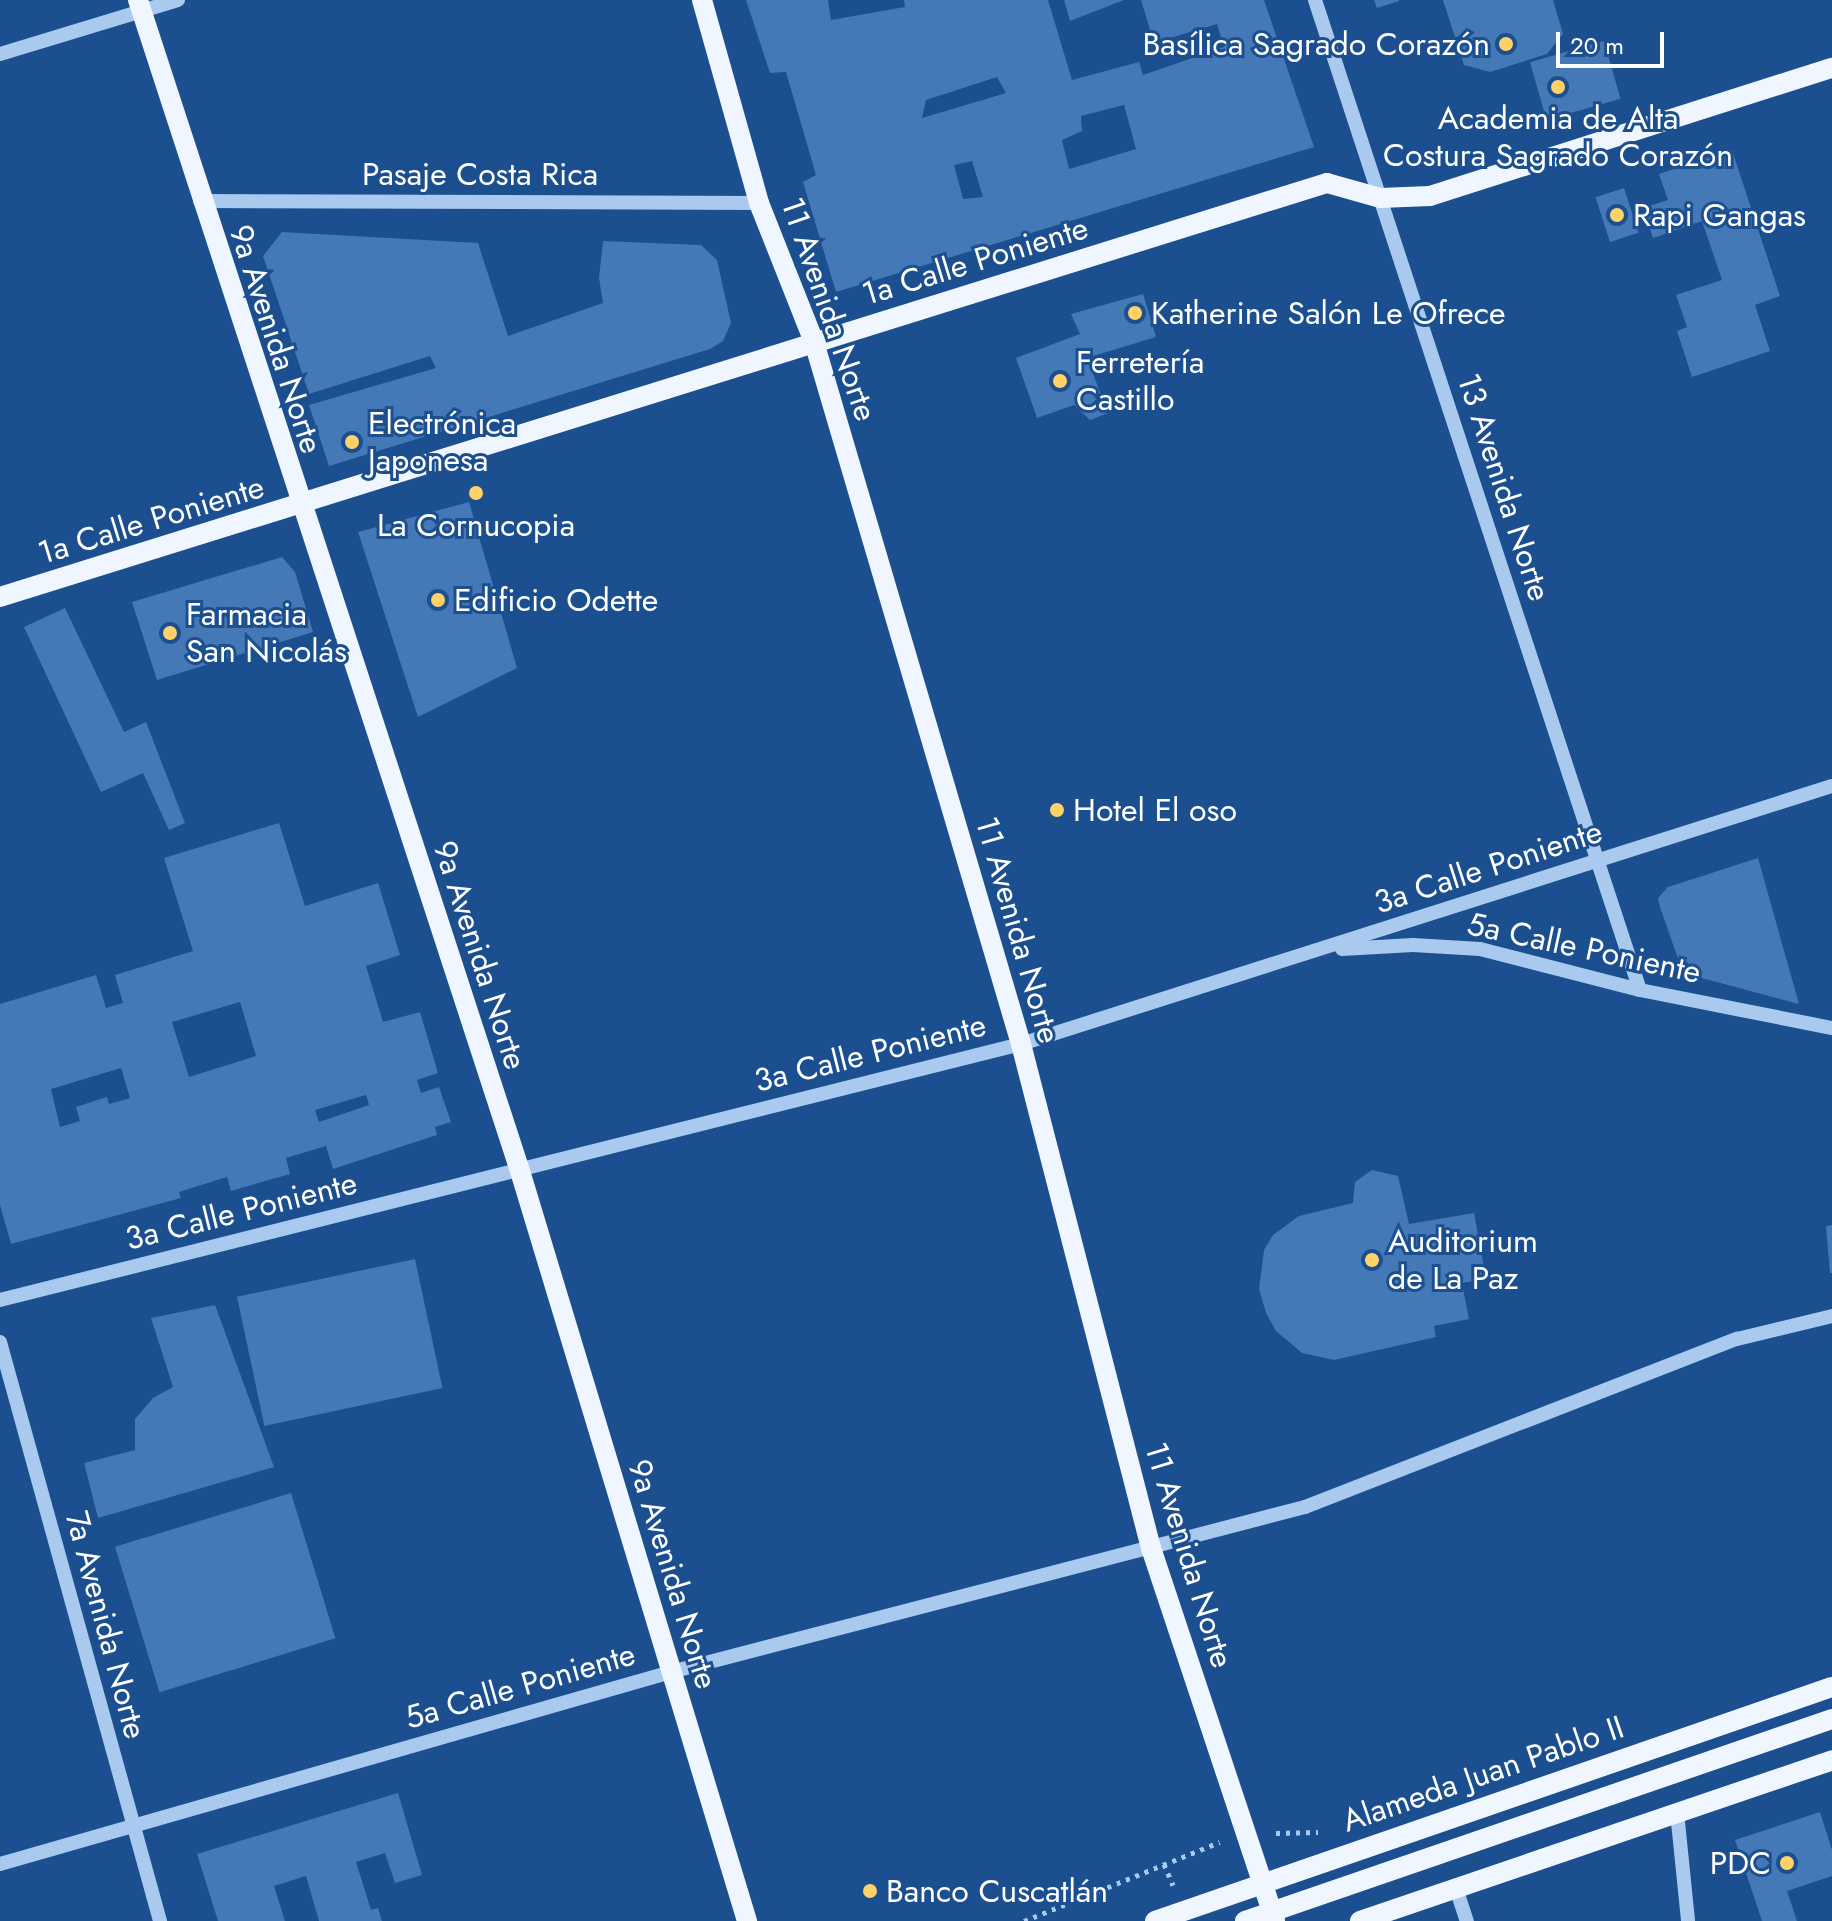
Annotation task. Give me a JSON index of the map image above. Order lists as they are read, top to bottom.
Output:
{
  "streets": {
    "main road": [
      "1a Calle Poniente",
      "11 Avenida Norte",
      "9a Avenida Norte",
      "Alameda Juan Pablo II"
    ],
    "street": [
      "Pasaje Costa Rica",
      "13 Avenida Norte",
      "3a Calle Poniente",
      "5a Calle Poniente",
      "7a Avenida Norte"
    ]
  },
  "crossings": [
    ["Pasaje Costa Rica", "11 Avenida Norte"],
    ["Pasaje Costa Rica", "9a Avenida Norte"],
    ["1a Calle Poniente", "11 Avenida Norte"],
    ["1a Calle Poniente", "9a Avenida Norte"],
    ["1a Calle Poniente", "13 Avenida Norte"],
    ["11 Avenida Norte", "3a Calle Poniente"],
    ["11 Avenida Norte", "5a Calle Poniente"],
    ["11 Avenida Norte", "Alameda Juan Pablo II"],
    ["9a Avenida Norte", "3a Calle Poniente"],
    ["9a Avenida Norte", "5a Calle Poniente"],
    ["13 Avenida Norte", "3a Calle Poniente"],
    ["13 Avenida Norte", "5a Calle Poniente"],
    ["3a Calle Poniente", "5a Calle Poniente"],
    ["5a Calle Poniente", "7a Avenida Norte"]
  ],
  "places": [
    "Basílica Sagrado Corazón",
    "Academia de Alta Costura Sagrado Corazón",
    "Rapi Gangas",
    "Katherine Salón Le Ofrece",
    "Ferretería Castillo",
    "Electrónica Japonesa",
    "La Cornucopia",
    "Edificio Odette",
    "Farmacia San Nicolás",
    "Hotel El oso",
    "Auditorium de La Paz",
    "PDC",
    "Banco Cuscatlán"
  ],
  "scale_bar": "20 m"
}
